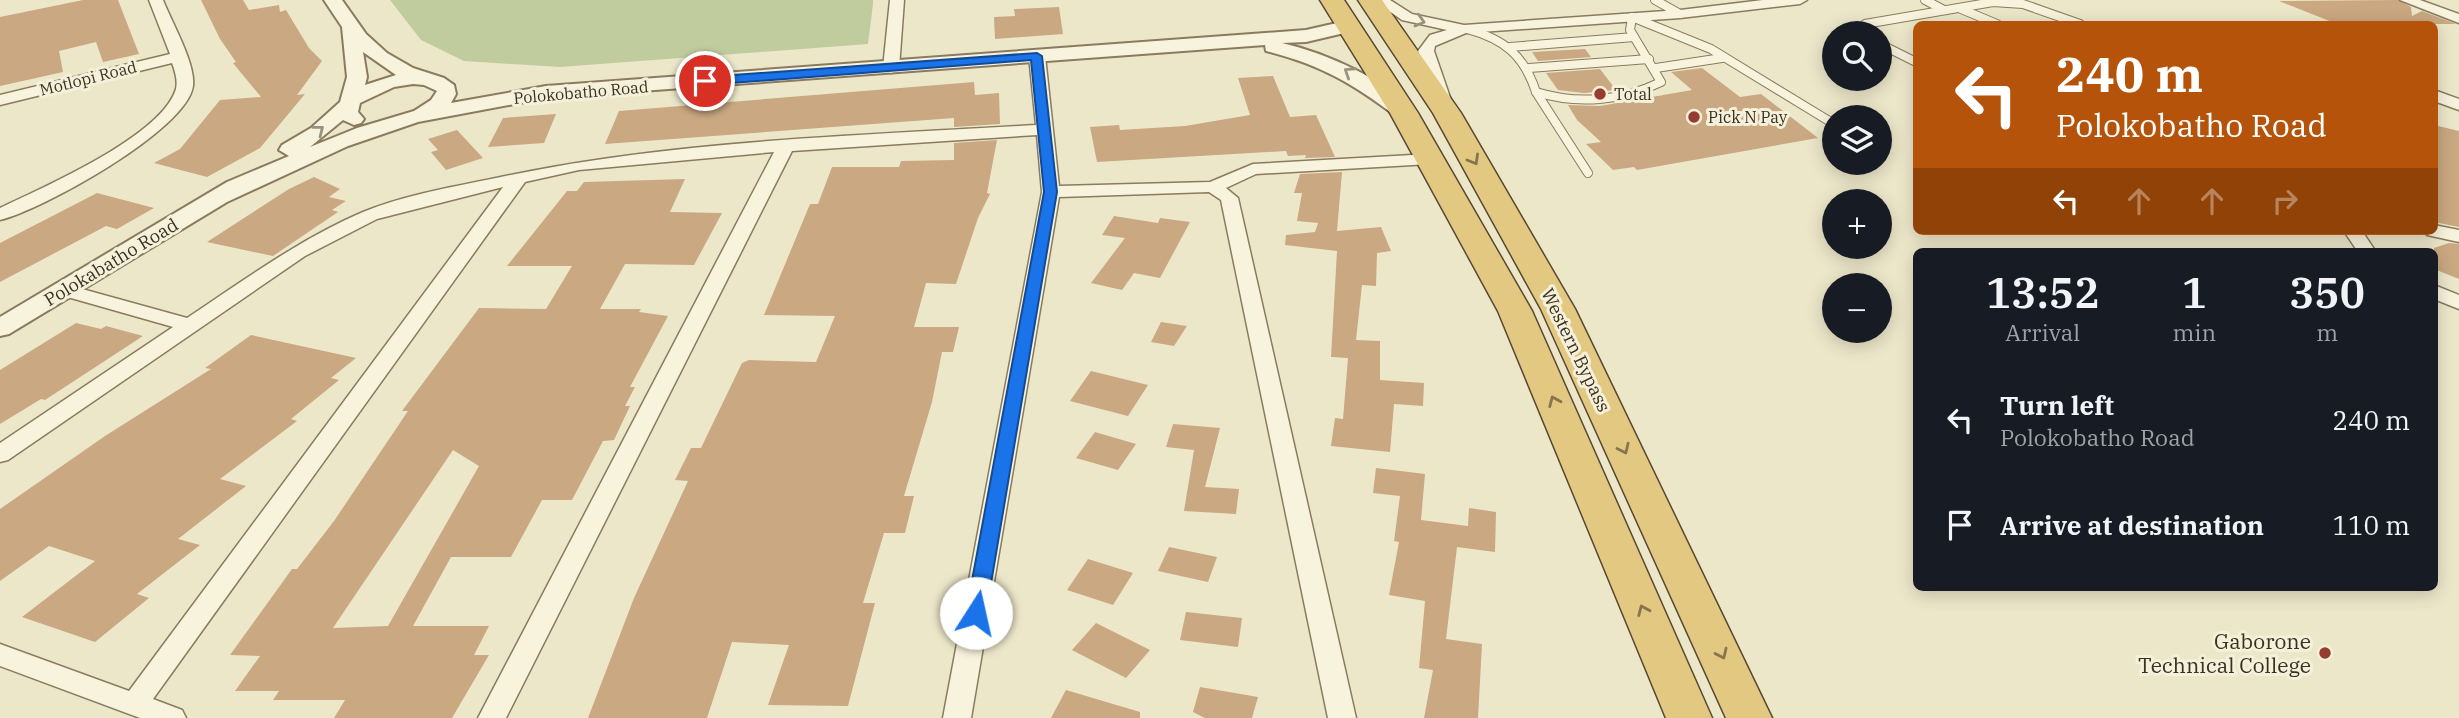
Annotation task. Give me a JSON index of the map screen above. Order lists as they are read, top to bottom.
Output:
{
  "streets": {
    "highway": ["Western Bypass"],
    "street": ["Motlopi Road", "Polokobatho Road", "Polokabatho Road"]
  },
  "crossings": [
    ["Polokobatho Road", "Polokabatho Road"]
  ],
  "places": ["Total", "Pick N Pay", "Gaborone Technical College"],
  "page": {
    "map_buttons": ["+", "−"],
    "turn": ["240 m", "Polokobatho Road"],
    "eta": [
      "13:52",
      "Arrival",
      "1",
      "min",
      "350",
      "m"
    ],
    "list": [
      {
        "name": "Turn left",
        "note": "Polokobatho Road",
        "value": "240 m"
      },
      {
        "name": "Arrive at destination",
        "value": "110 m"
      }
    ]
  }
}
